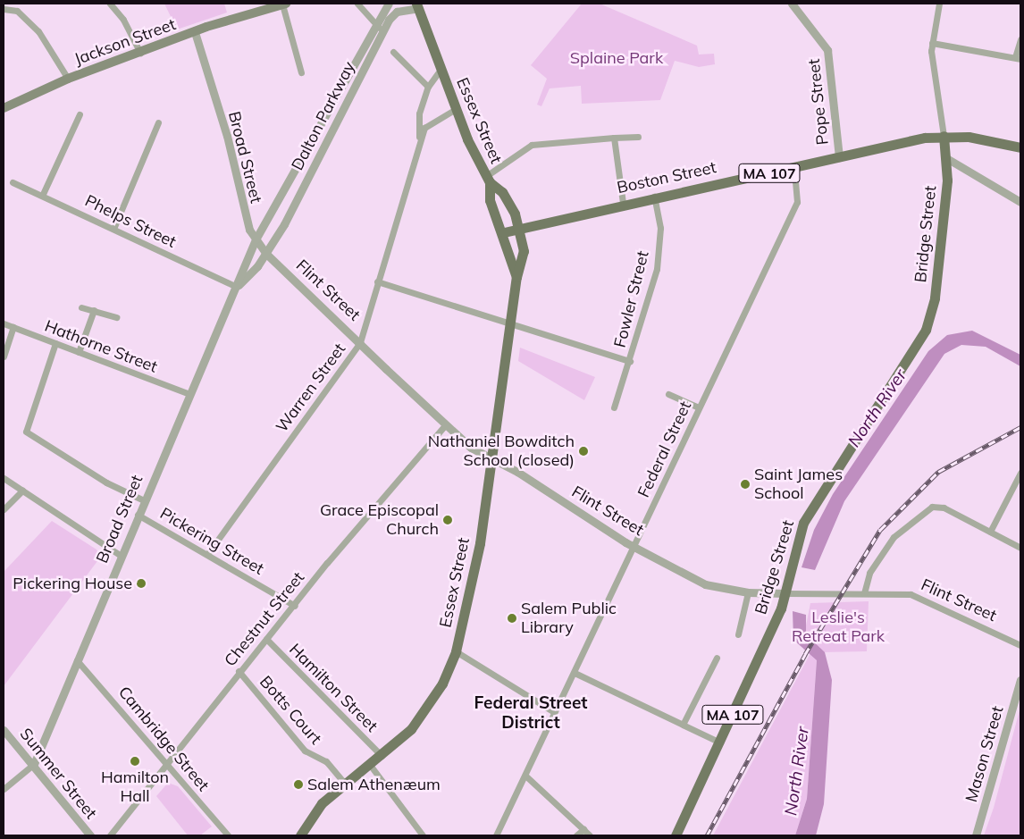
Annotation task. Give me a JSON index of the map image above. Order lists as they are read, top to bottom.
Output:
{
  "streets": {
    "main road": [
      "Jackson Street",
      "Essex Street",
      "MA 107",
      "Boston Street",
      "Bridge Street"
    ],
    "street": [
      "Pope Street",
      "Dalton Parkway",
      "Broad Street",
      "Phelps Street",
      "Flint Street",
      "Fowler Street",
      "Hathorne Street",
      "Warren Street",
      "Federal Street",
      "Pickering Street",
      "Chestnut Street",
      "Hamilton Street",
      "Botts Court",
      "Cambridge Street",
      "Mason Street",
      "Summer Street"
    ]
  },
  "crossings": [
    ["Jackson Street", "Broad Street"],
    ["Pope Street", "Boston Street"],
    ["Dalton Parkway", "Essex Street"],
    ["Dalton Parkway", "Broad Street"],
    ["Dalton Parkway", "Flint Street"],
    ["Essex Street", "Boston Street"],
    ["Essex Street", "Flint Street"],
    ["Essex Street", "Warren Street"],
    ["Essex Street", "Hamilton Street"],
    ["Essex Street", "Botts Court"],
    ["Broad Street", "Phelps Street"],
    ["Broad Street", "Flint Street"],
    ["Broad Street", "Hathorne Street"],
    ["Broad Street", "Pickering Street"],
    ["Broad Street", "Cambridge Street"],
    ["Broad Street", "Summer Street"],
    ["Boston Street", "Bridge Street"],
    ["Boston Street", "Fowler Street"],
    ["Boston Street", "Federal Street"],
    ["Bridge Street", "Flint Street"],
    ["Flint Street", "Warren Street"],
    ["Flint Street", "Federal Street"],
    ["Flint Street", "Chestnut Street"],
    ["Warren Street", "Pickering Street"],
    ["Pickering Street", "Chestnut Street"],
    ["Chestnut Street", "Hamilton Street"],
    ["Chestnut Street", "Botts Court"],
    ["Chestnut Street", "Cambridge Street"]
  ],
  "districts": ["Federal Street District"],
  "water": ["North River"],
  "parks": ["Splaine Park", "Leslie's Retreat Park"],
  "places": [
    "Nathaniel Bowditch School (closed)",
    "Saint James School",
    "Grace Episcopal Church",
    "Pickering House",
    "Salem Public Library",
    "Hamilton Hall",
    "Salem Athenæum"
  ]
}
